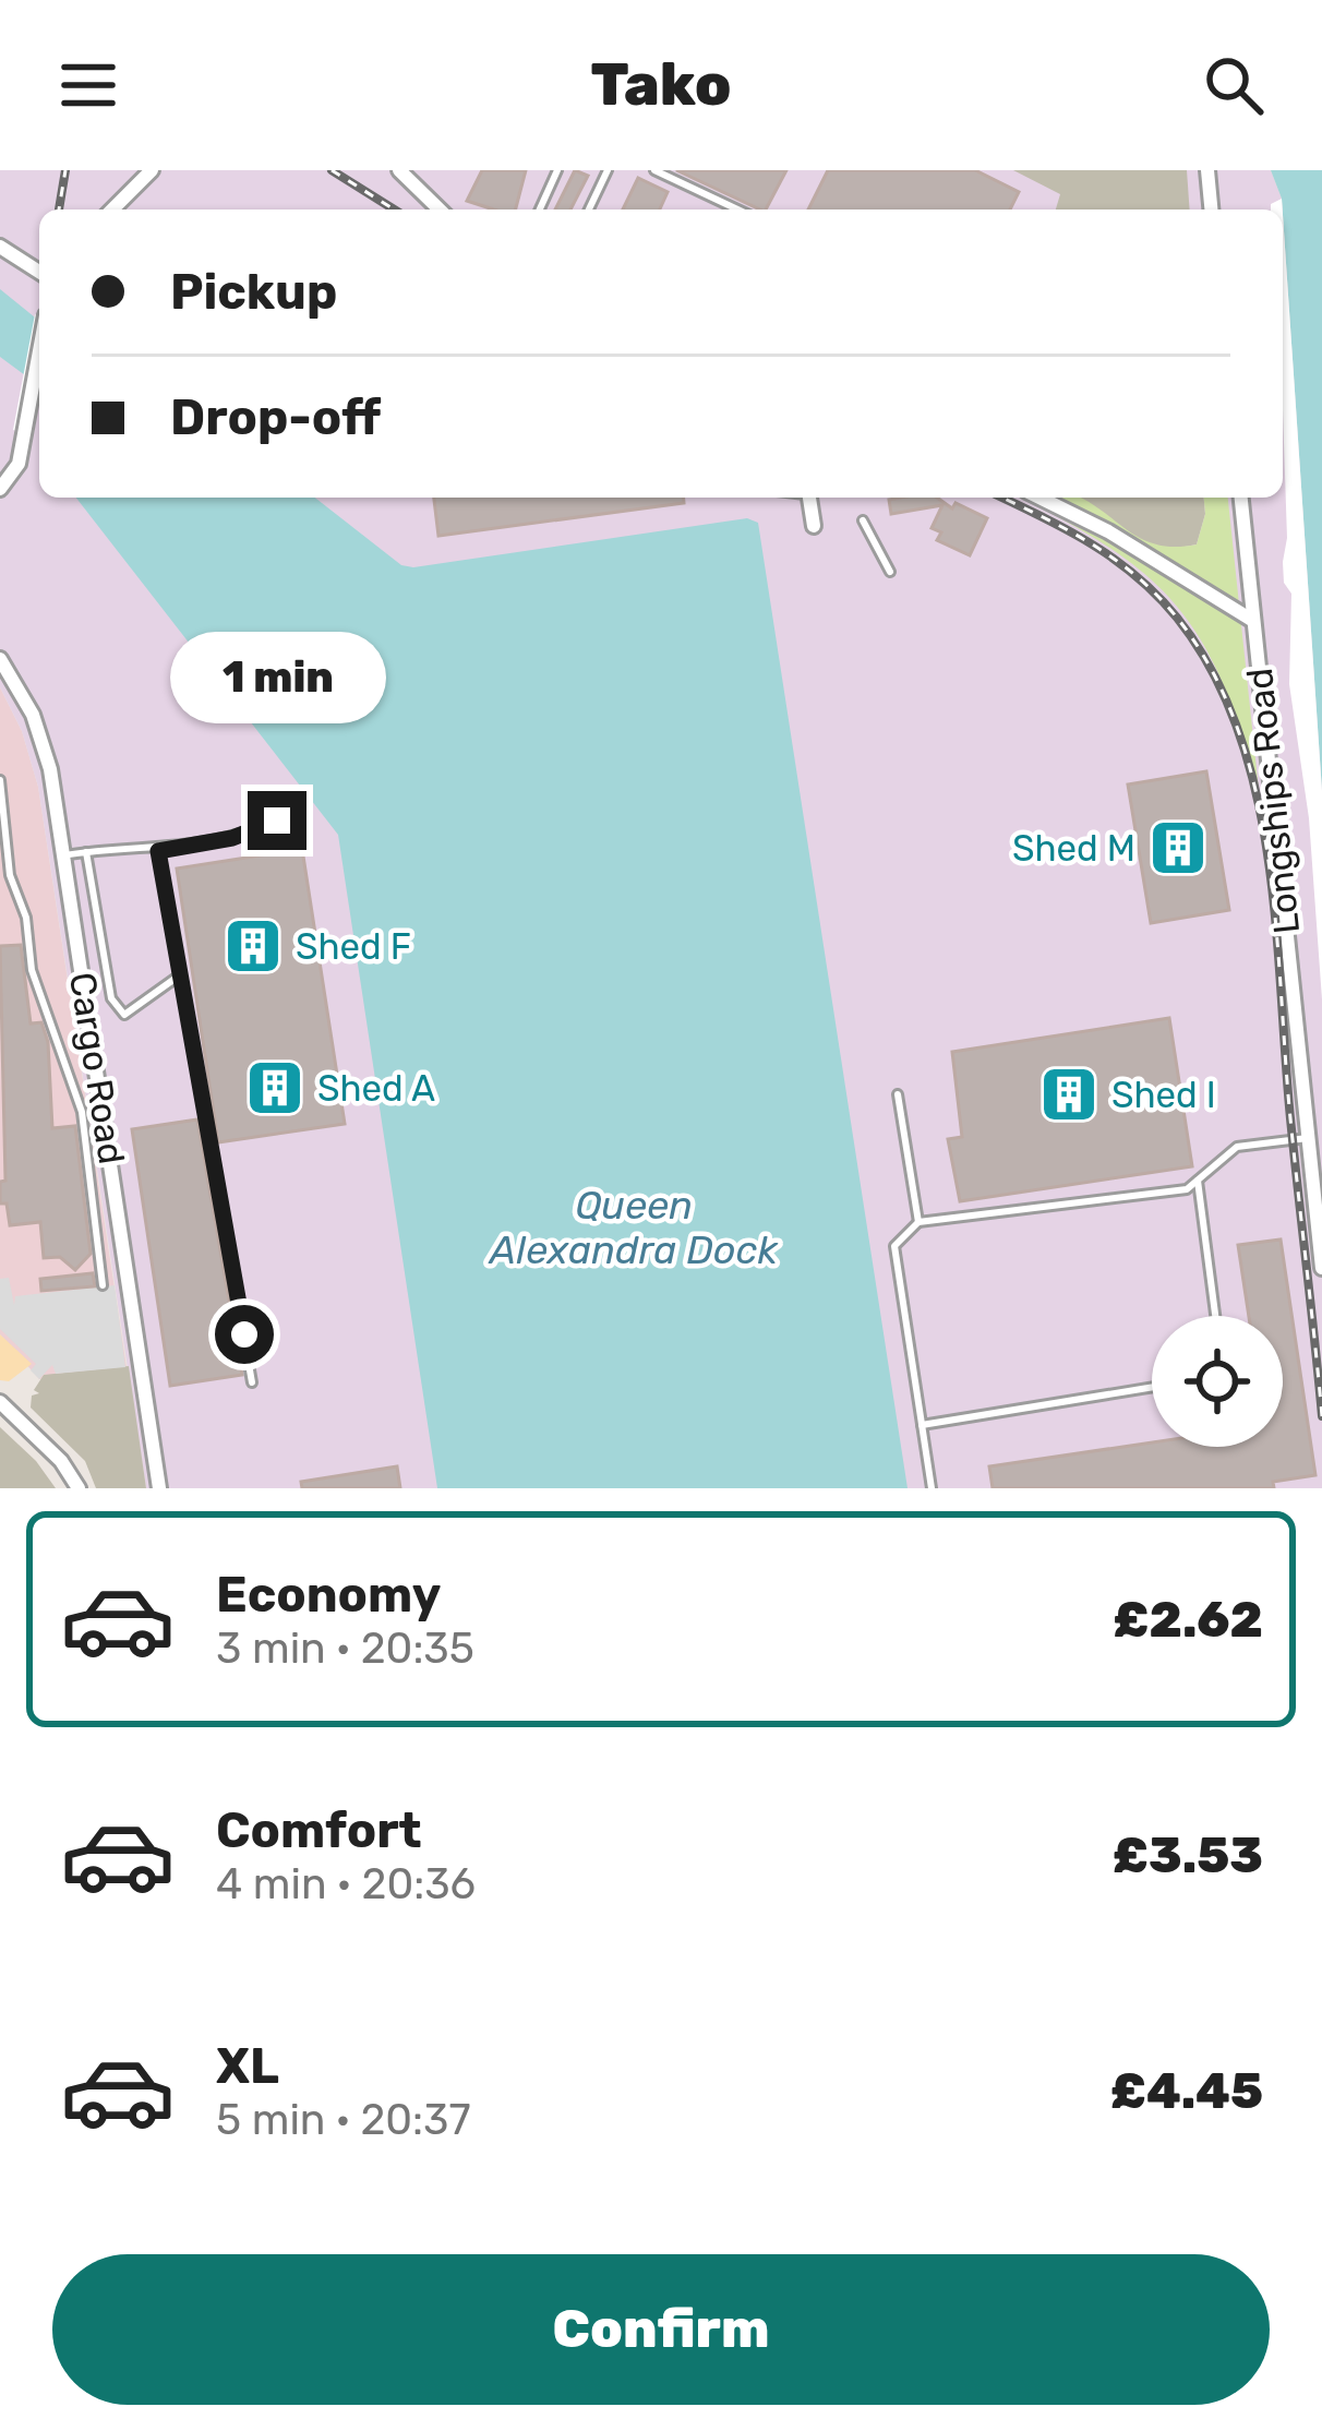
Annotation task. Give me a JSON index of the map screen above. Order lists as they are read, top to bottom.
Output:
{
  "streets": {
    "street": ["Longships Road", "Cargo Road"]
  },
  "water": ["Queen Alexandra Dock"],
  "places": {
    "building": [
      "Shed M",
      "Shed F",
      "Shed A",
      "Shed I"
    ]
  },
  "page": {
    "header": "Tako",
    "banner": ["Pickup", "Drop-off"],
    "bubble": "1 min",
    "list": [
      {
        "name": "Economy",
        "note": "3 min · 20:35",
        "value": "£2.62"
      },
      {
        "name": "Comfort",
        "note": "4 min · 20:36",
        "value": "£3.53"
      },
      {
        "name": "XL",
        "note": "5 min · 20:37",
        "value": "£4.45"
      }
    ],
    "buttons": "Confirm"
  }
}
